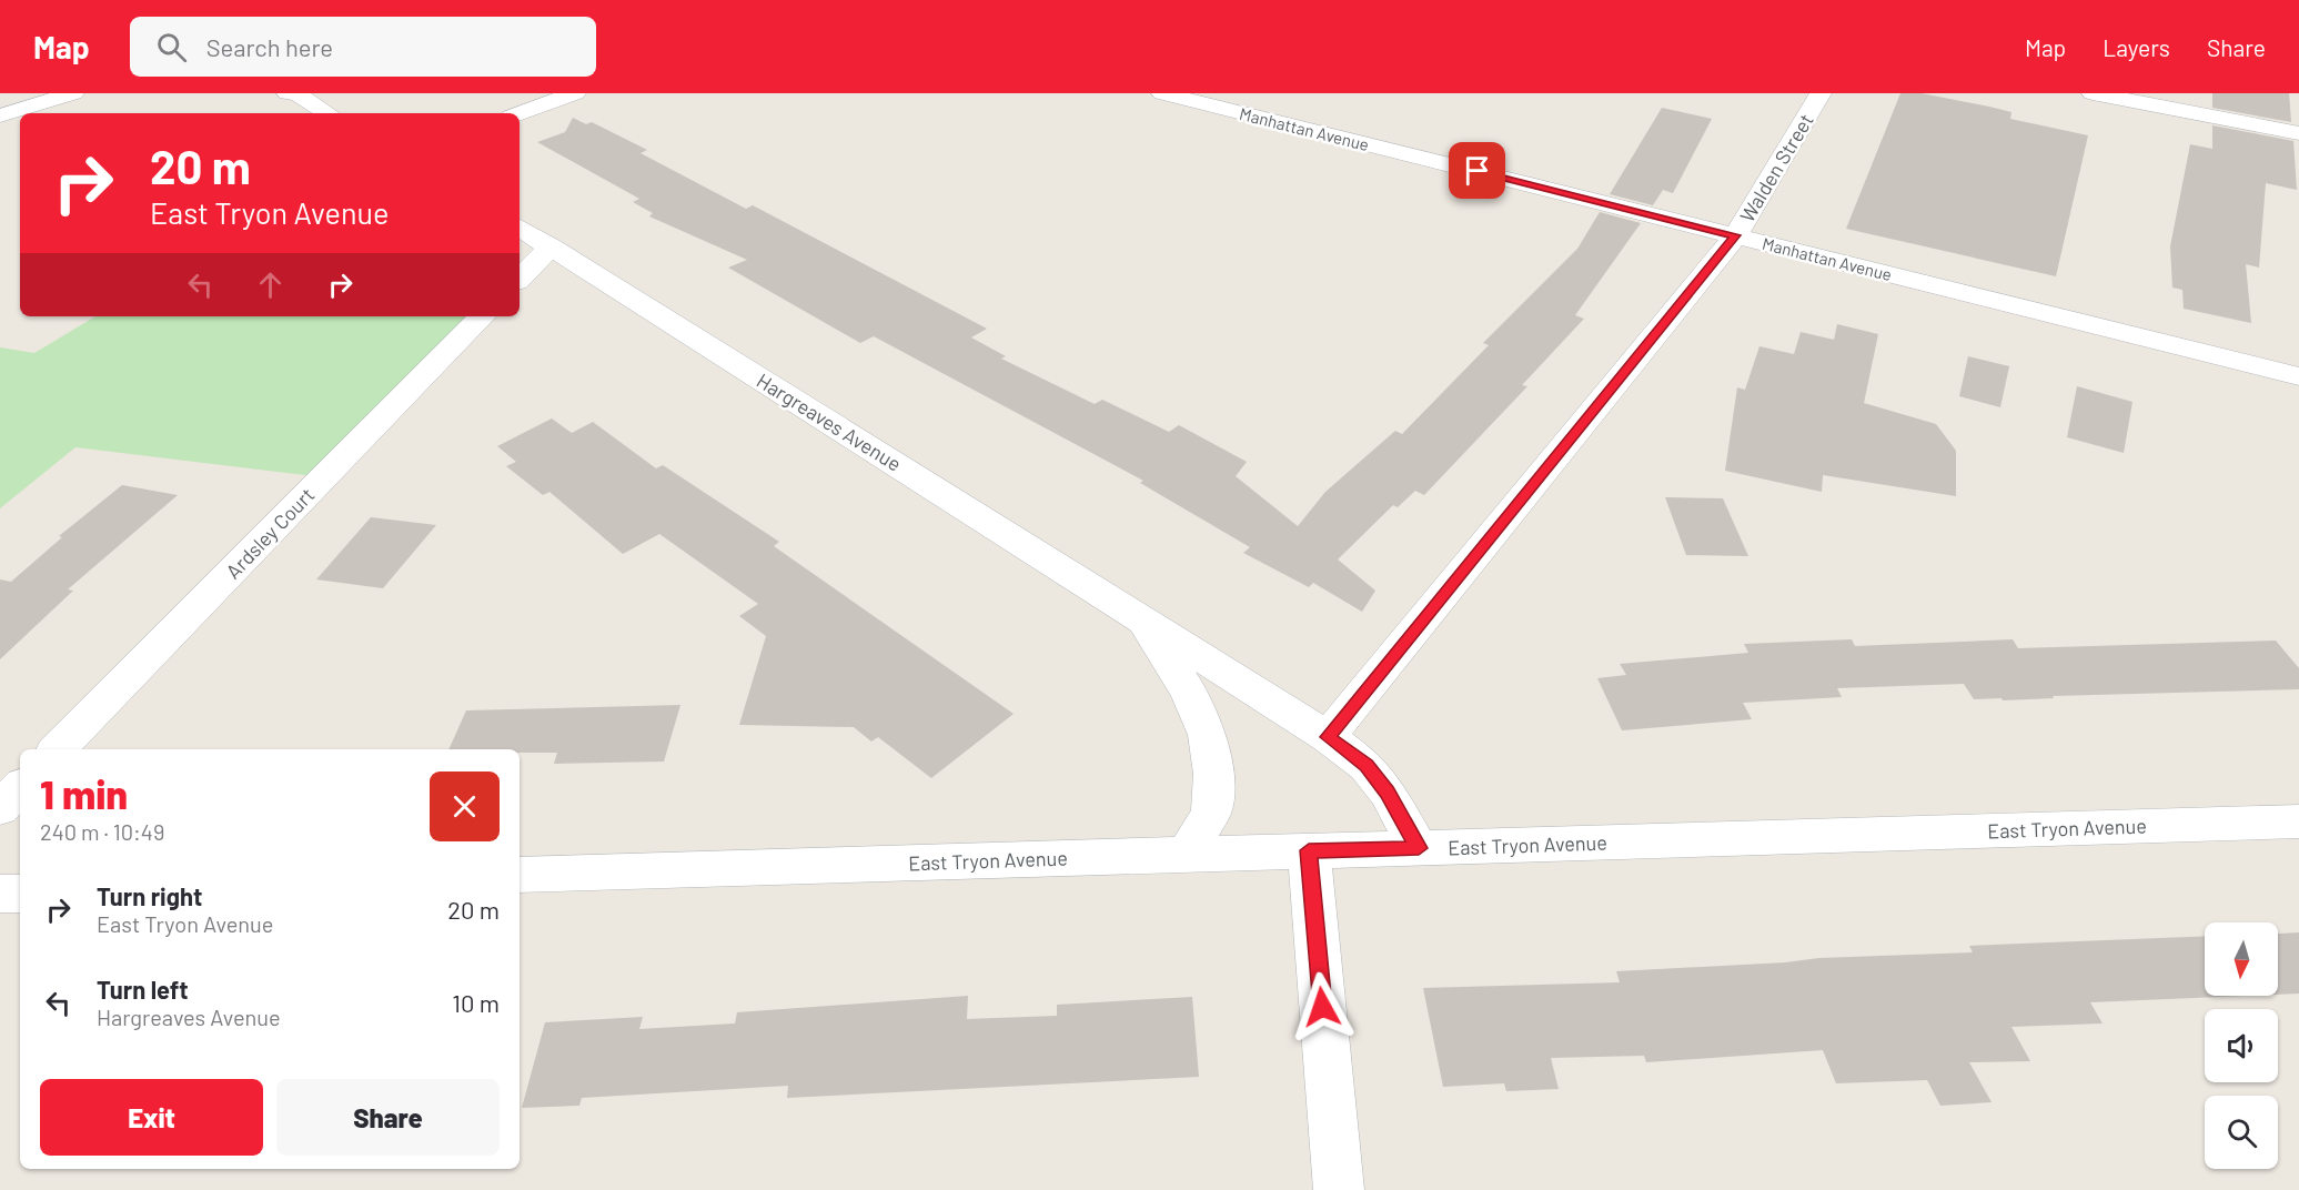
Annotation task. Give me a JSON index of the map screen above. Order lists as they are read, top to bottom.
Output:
{
  "streets": {
    "street": [
      "Manhattan Avenue",
      "Walden Street",
      "Hargreaves Avenue",
      "Ardsley Court",
      "East Tryon Avenue"
    ]
  },
  "crossings": [
    ["Manhattan Avenue", "Walden Street"],
    ["Walden Street", "Hargreaves Avenue"],
    ["Hargreaves Avenue", "East Tryon Avenue"]
  ],
  "north": "bottom",
  "page": {
    "header": "Map",
    "search": "Search here",
    "nav": ["Map", "Layers", "Share"],
    "turn": ["20 m", "East Tryon Avenue"],
    "heading": ["1 min", "240 m · 10:49"],
    "list": [
      {
        "name": "Turn right",
        "note": "East Tryon Avenue",
        "value": "20 m"
      },
      {
        "name": "Turn left",
        "note": "Hargreaves Avenue",
        "value": "10 m"
      }
    ],
    "buttons": ["Exit", "Share"]
  }
}
